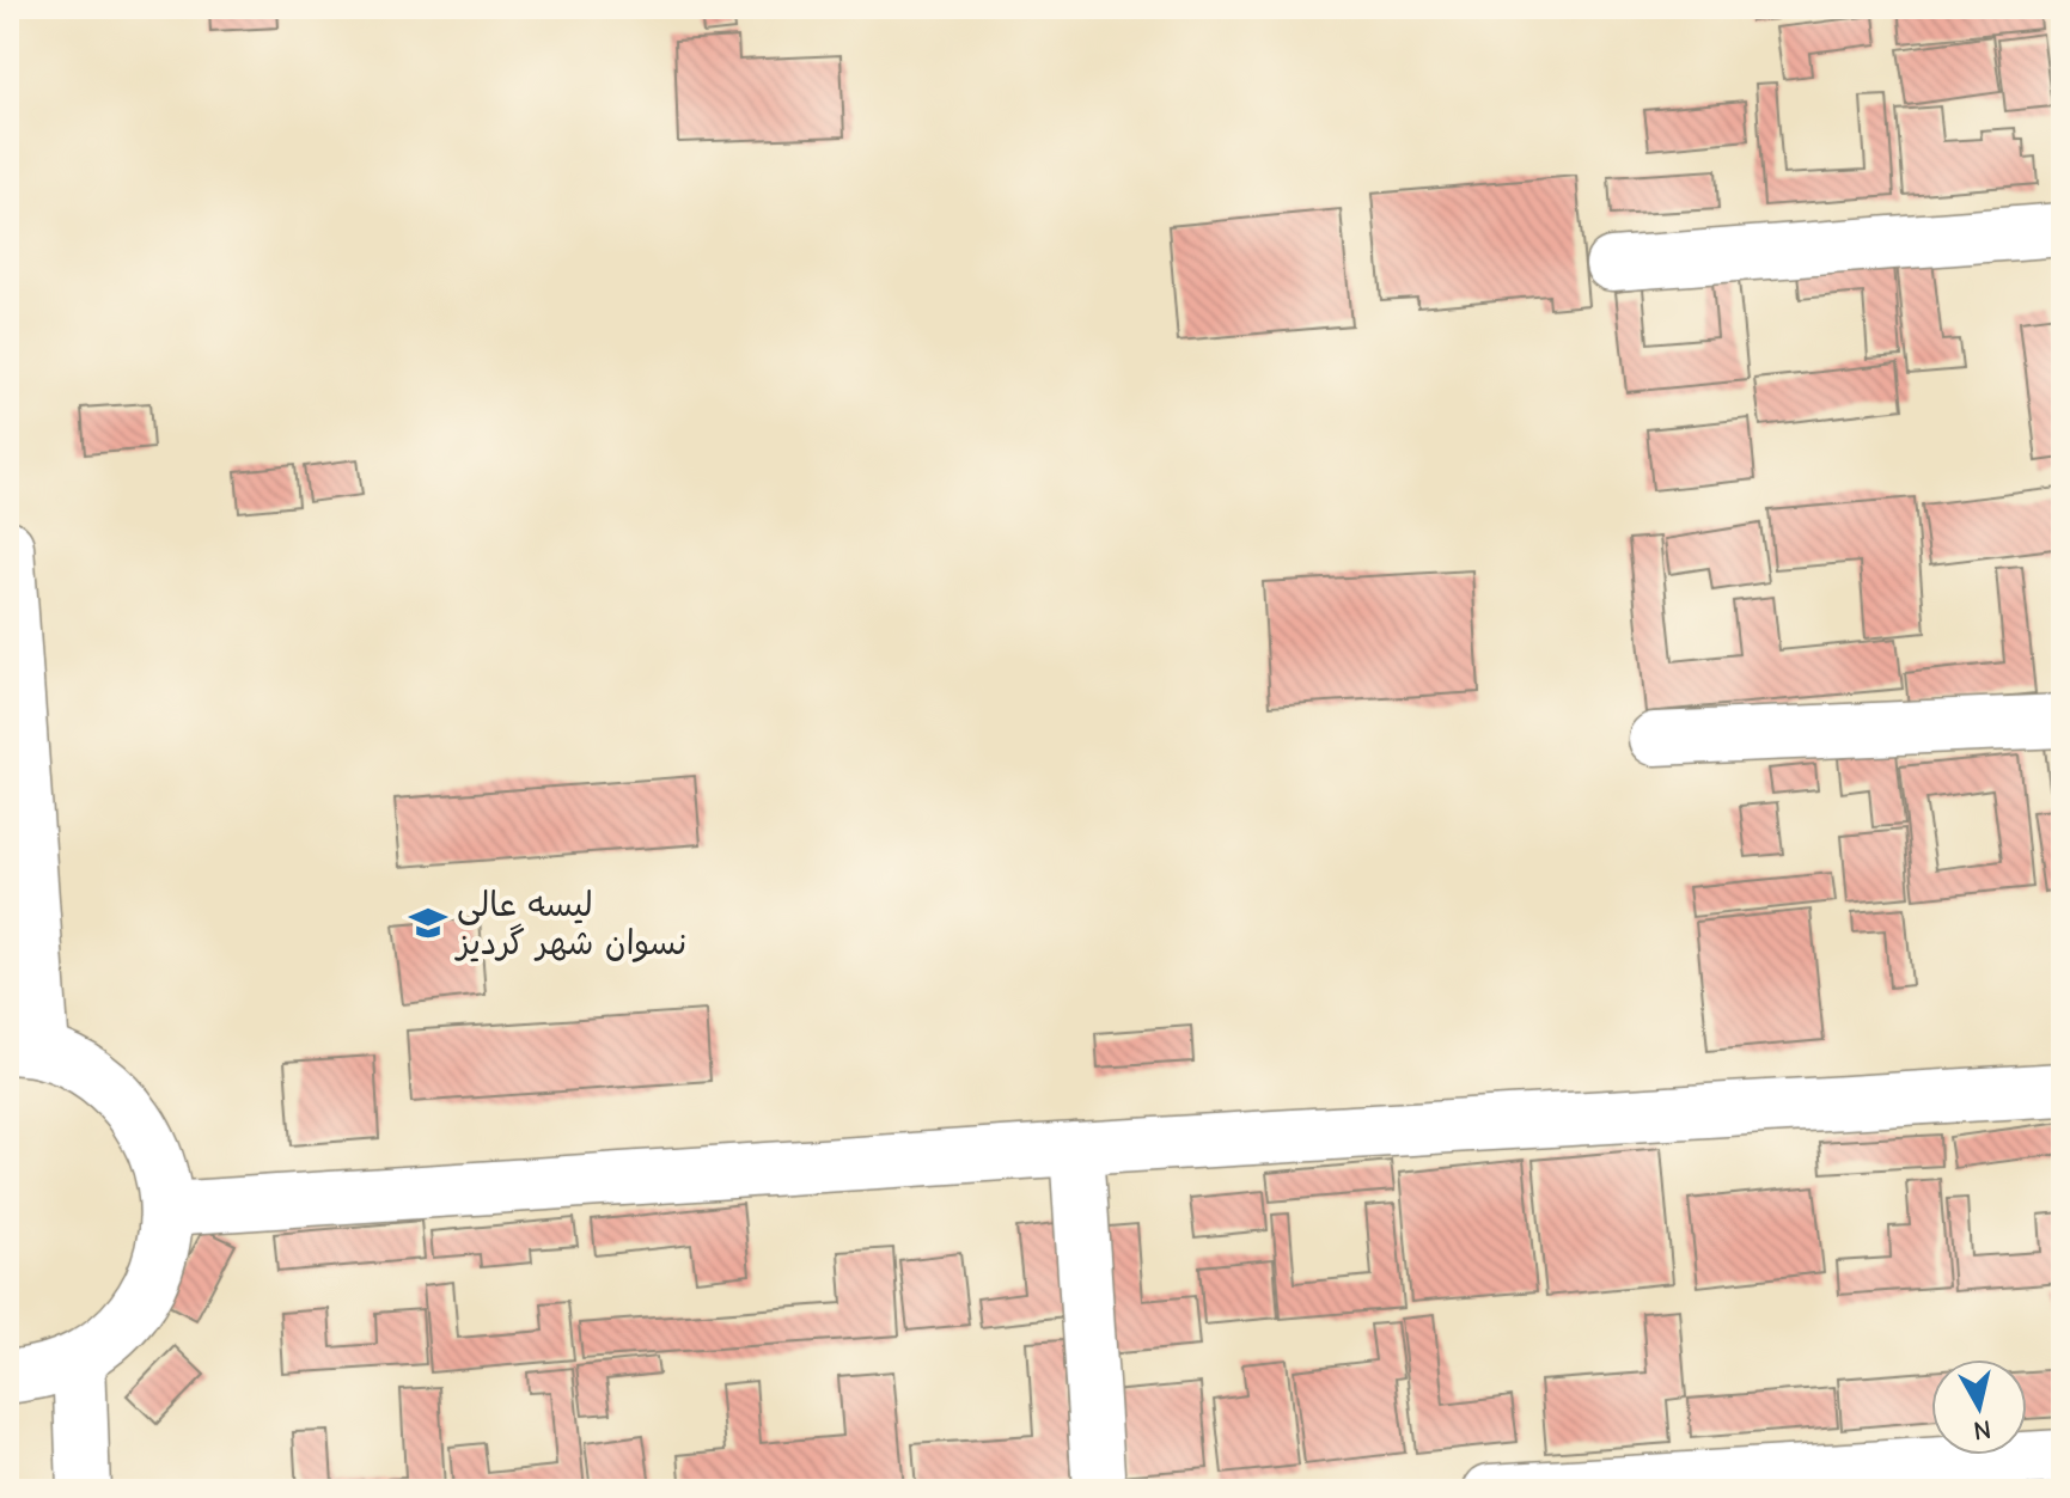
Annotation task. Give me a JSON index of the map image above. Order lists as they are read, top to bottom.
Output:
{
  "places": {
    "school or university": ["لیسه عالی نسوان شهر گردیز"]
  },
  "north": "bottom"
}
